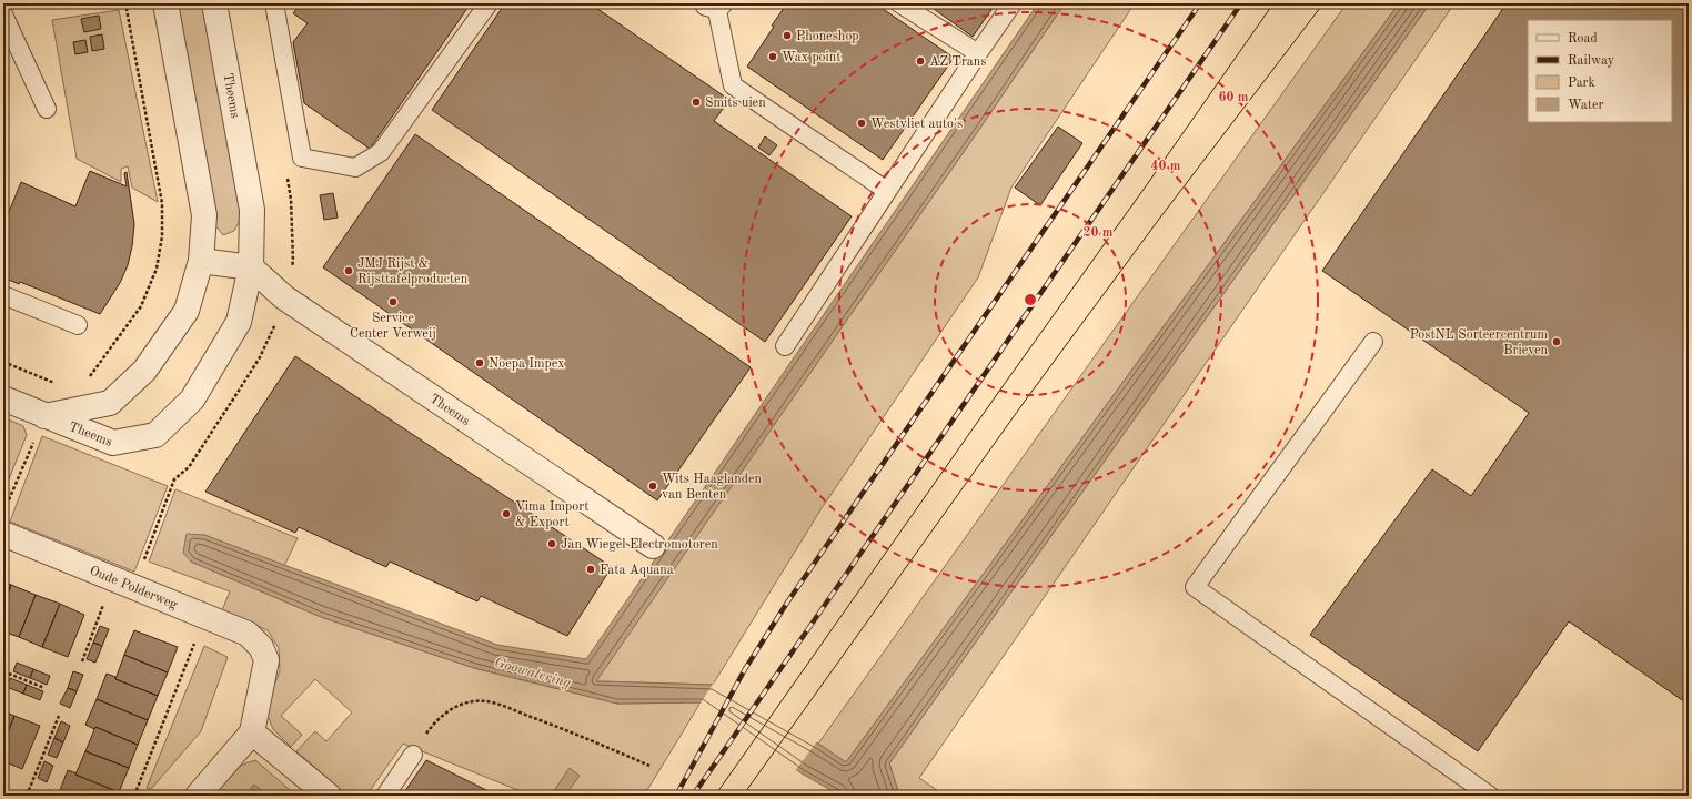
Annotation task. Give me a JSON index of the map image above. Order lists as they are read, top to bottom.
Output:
{
  "streets": {
    "street": ["Theems", "Oude Polderweg"]
  },
  "water": ["Goowatering"],
  "places": [
    "Phoneshop",
    "Wax point",
    "AZ Trans",
    "Smits uien",
    "Westvliet auto's",
    "JMJ Rijst & Rijsttafelproducten",
    "Service Center Verweij",
    "PostNL Sorteercentrum Brieven",
    "Noepa Impex",
    "Wits Haaglanden van Benten",
    "Vima Import & Export",
    "Jan Wiegel Electromotoren",
    "Fata Aquana"
  ],
  "legend": [
    "Road",
    "Railway",
    "Park",
    "Water"
  ],
  "rings": ["60 m", "40 m", "20 m"]
}
